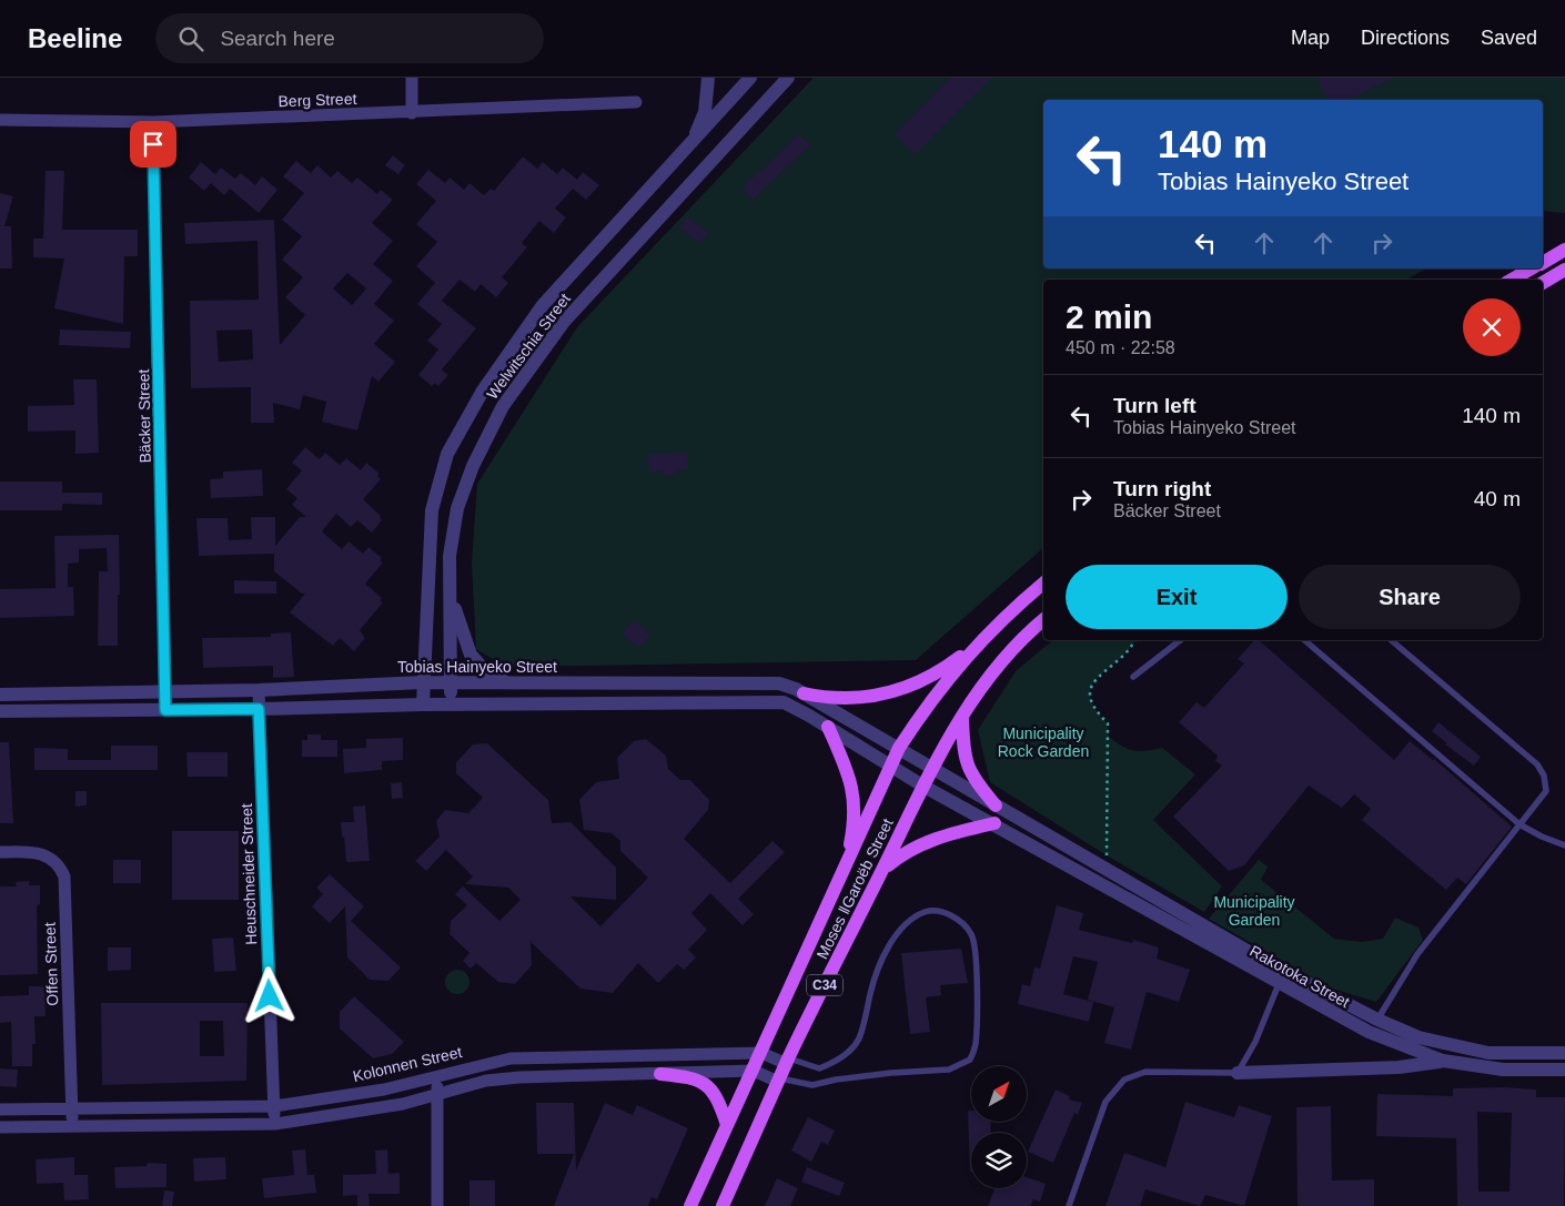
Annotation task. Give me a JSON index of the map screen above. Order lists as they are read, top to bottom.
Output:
{
  "streets": {
    "main road": ["Moses ǁGaroëb Street", "C34"],
    "street": [
      "Berg Street",
      "Welwitschia Street",
      "Bäcker Street",
      "Tobias Hainyeko Street",
      "Heuschneider Street",
      "Offen Street",
      "Rakotoka Street",
      "Kolonnen Street"
    ]
  },
  "crossings": [
    ["Berg Street", "Bäcker Street"],
    ["Welwitschia Street", "Tobias Hainyeko Street"],
    ["Bäcker Street", "Tobias Hainyeko Street"],
    ["Tobias Hainyeko Street", "Heuschneider Street"],
    ["Tobias Hainyeko Street", "Moses ǁGaroëb Street"],
    ["Tobias Hainyeko Street", "Rakotoka Street"],
    ["Tobias Hainyeko Street", "C34"],
    ["Heuschneider Street", "Kolonnen Street"],
    ["Moses ǁGaroëb Street", "Rakotoka Street"],
    ["Moses ǁGaroëb Street", "C34"],
    ["Moses ǁGaroëb Street", "Kolonnen Street"],
    ["Offen Street", "Kolonnen Street"],
    ["Rakotoka Street", "C34"]
  ],
  "parks": ["Municipality Rock Garden", "Municipality Garden"],
  "north": "top right",
  "page": {
    "header": "Beeline",
    "search": "Search here",
    "nav": ["Map", "Directions", "Saved"],
    "turn": ["140 m", "Tobias Hainyeko Street"],
    "heading": ["2 min", "450 m · 22:58"],
    "list": [
      {
        "name": "Turn left",
        "note": "Tobias Hainyeko Street",
        "value": "140 m"
      },
      {
        "name": "Turn right",
        "note": "Bäcker Street",
        "value": "40 m"
      }
    ],
    "buttons": ["Exit", "Share"]
  }
}
